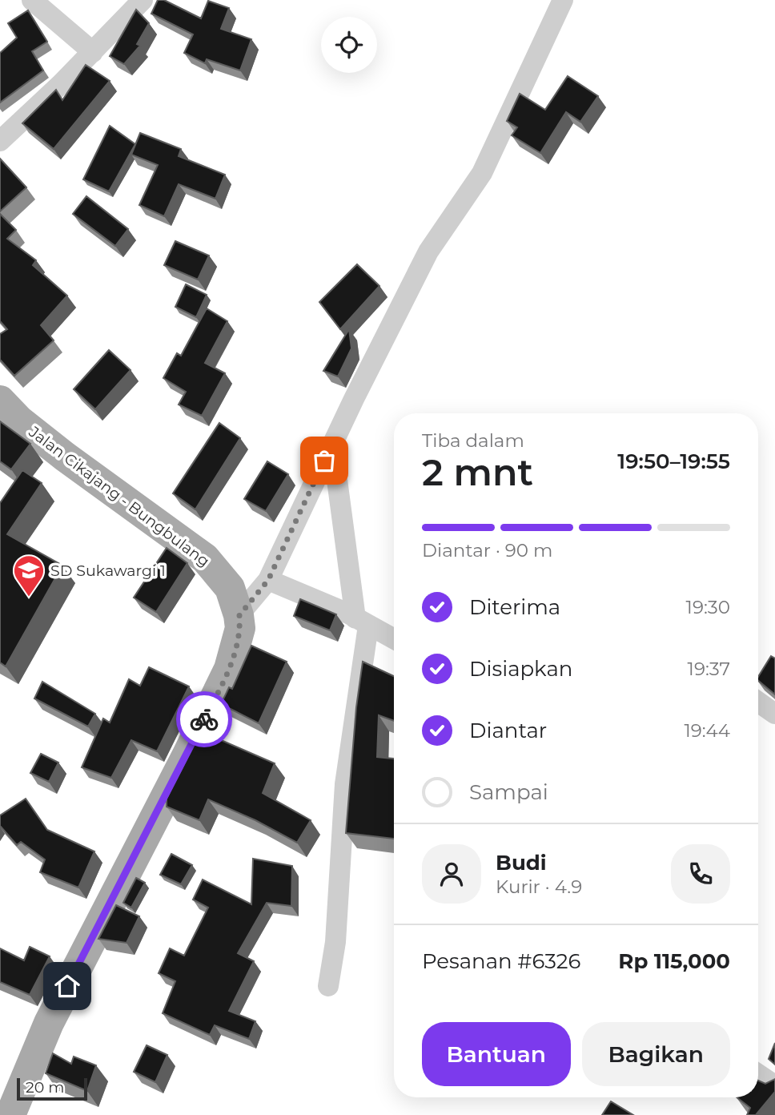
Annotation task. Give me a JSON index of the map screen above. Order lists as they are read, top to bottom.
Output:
{
  "streets": {
    "main road": ["Jalan Cikajang - Bungbulang"]
  },
  "places": {
    "school or university": ["SD Sukawargi 1"]
  },
  "scale_bar": "20 m",
  "page": {
    "heading": ["2 mnt", "Tiba dalam", "19:50–19:55"],
    "panel": [
      "Budi",
      "Kurir · 4.9",
      "Pesanan #6326",
      "Rp 115,000"
    ],
    "bar": "Diantar · 90 m",
    "list": [
      ["Diterima", "19:30"],
      ["Disiapkan", "19:37"],
      ["Diantar", "19:44"],
      "Sampai"
    ],
    "buttons": ["Bantuan", "Bagikan"],
    "scale": "20 m"
  }
}
